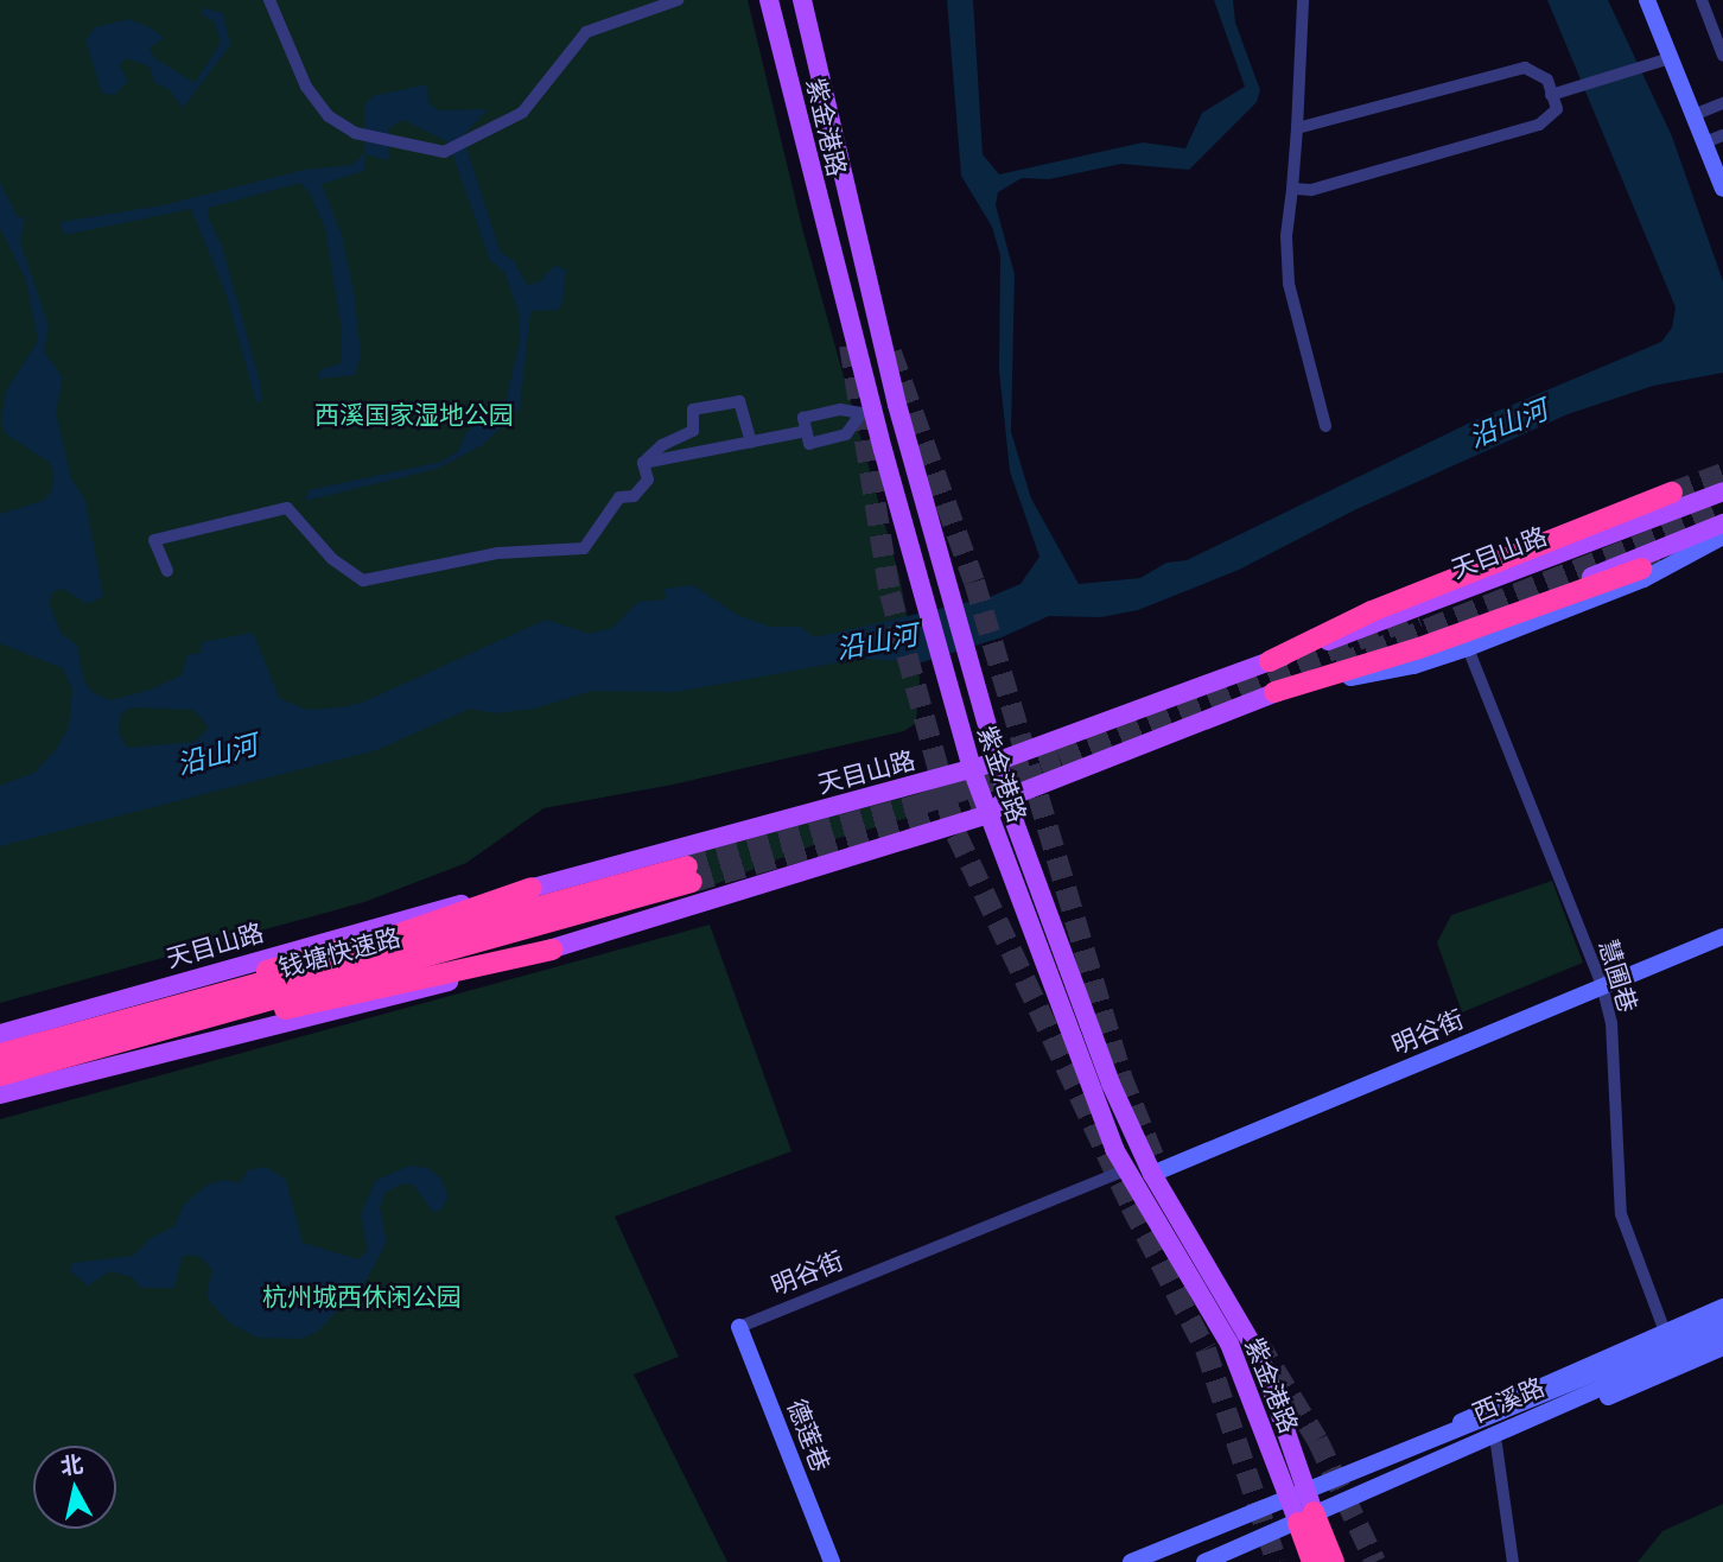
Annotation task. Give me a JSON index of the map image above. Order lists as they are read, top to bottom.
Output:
{
  "streets": {
    "highway": ["钱塘快速路"],
    "main road": ["紫金港路", "天目山路"],
    "street": [
      "慧圃巷",
      "明谷街",
      "西溪路",
      "德莲巷"
    ]
  },
  "crossings": [
    ["紫金港路", "天目山路"],
    ["紫金港路", "明谷街"],
    ["紫金港路", "西溪路"],
    ["慧圃巷", "明谷街"],
    ["慧圃巷", "西溪路"],
    ["明谷街", "德莲巷"]
  ],
  "water": ["沿山河"],
  "parks": ["西溪国家湿地公园", "杭州城西休闲公园"],
  "north": "top"
}
